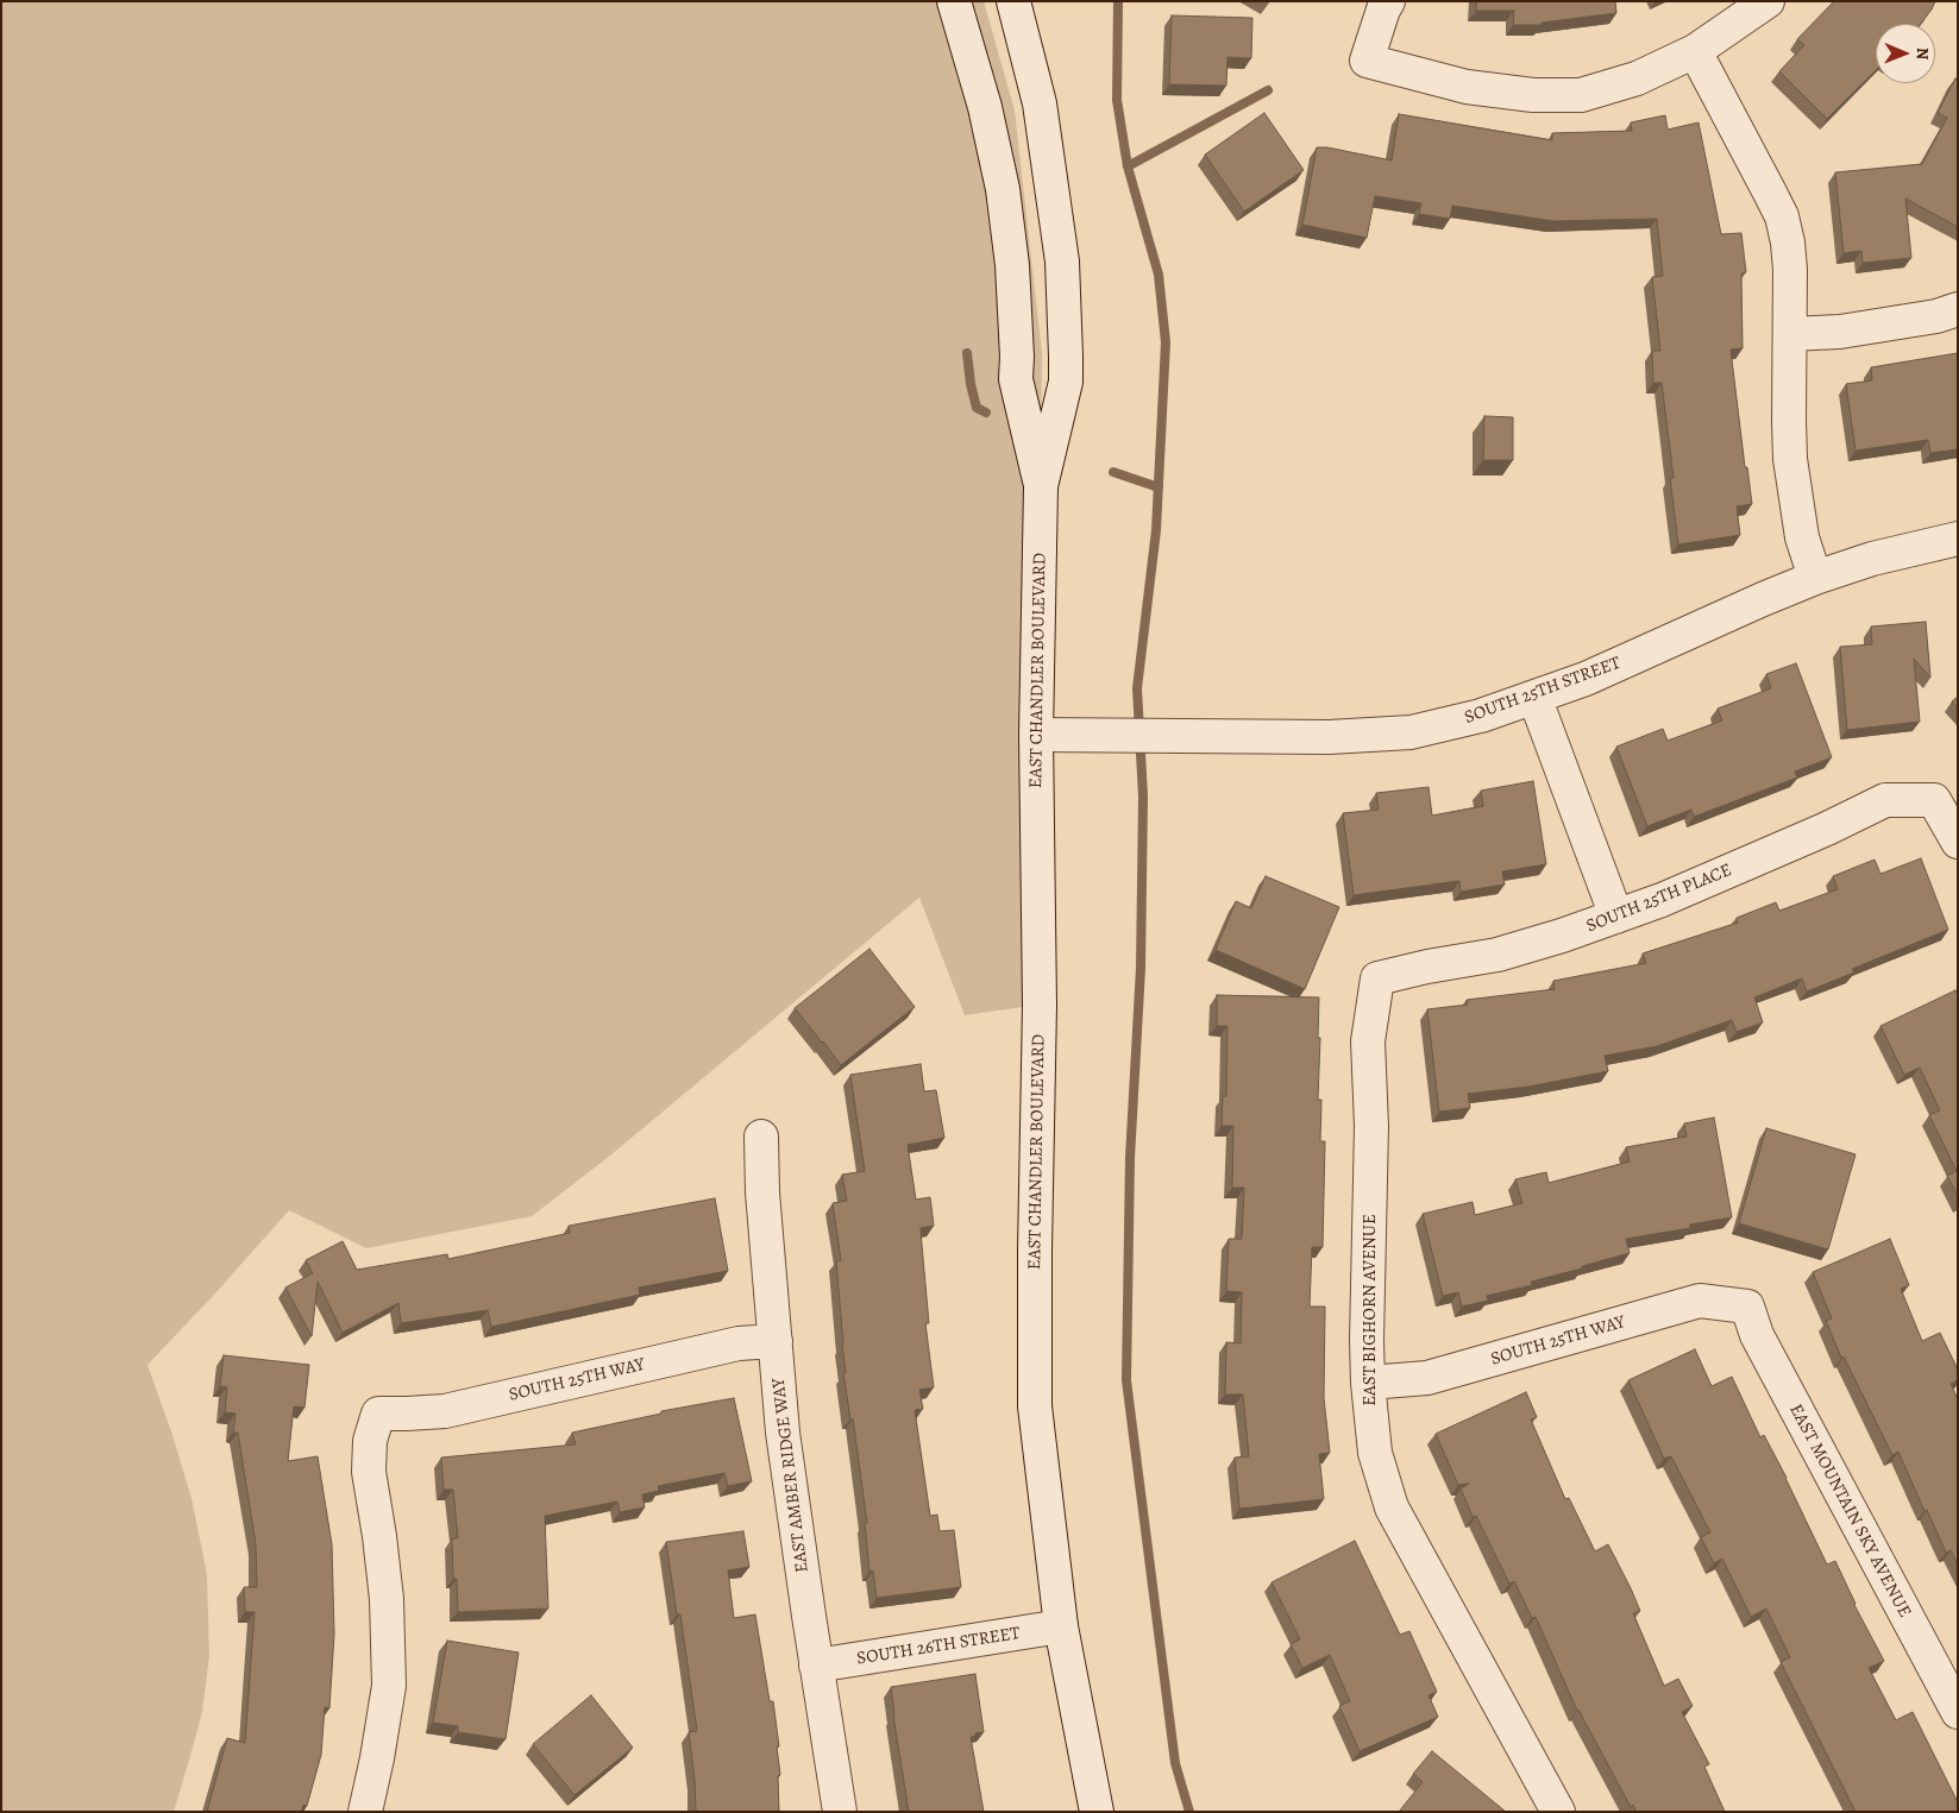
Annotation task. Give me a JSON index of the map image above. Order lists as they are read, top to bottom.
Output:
{
  "streets": {
    "street": [
      "EAST CHANDLER BOULEVARD",
      "SOUTH 25TH STREET",
      "SOUTH 25TH PLACE",
      "EAST BIGHORN AVENUE",
      "SOUTH 25TH WAY",
      "EAST AMBER RIDGE WAY",
      "EAST MOUNTAIN SKY AVENUE",
      "SOUTH 26TH STREET"
    ]
  },
  "crossings": [
    ["EAST CHANDLER BOULEVARD", "SOUTH 25TH STREET"],
    ["EAST CHANDLER BOULEVARD", "SOUTH 26TH STREET"],
    ["SOUTH 25TH PLACE", "EAST BIGHORN AVENUE"],
    ["EAST BIGHORN AVENUE", "SOUTH 25TH WAY"],
    ["SOUTH 25TH WAY", "EAST AMBER RIDGE WAY"],
    ["SOUTH 25TH WAY", "EAST MOUNTAIN SKY AVENUE"],
    ["EAST AMBER RIDGE WAY", "SOUTH 26TH STREET"]
  ],
  "north": "right"
}
